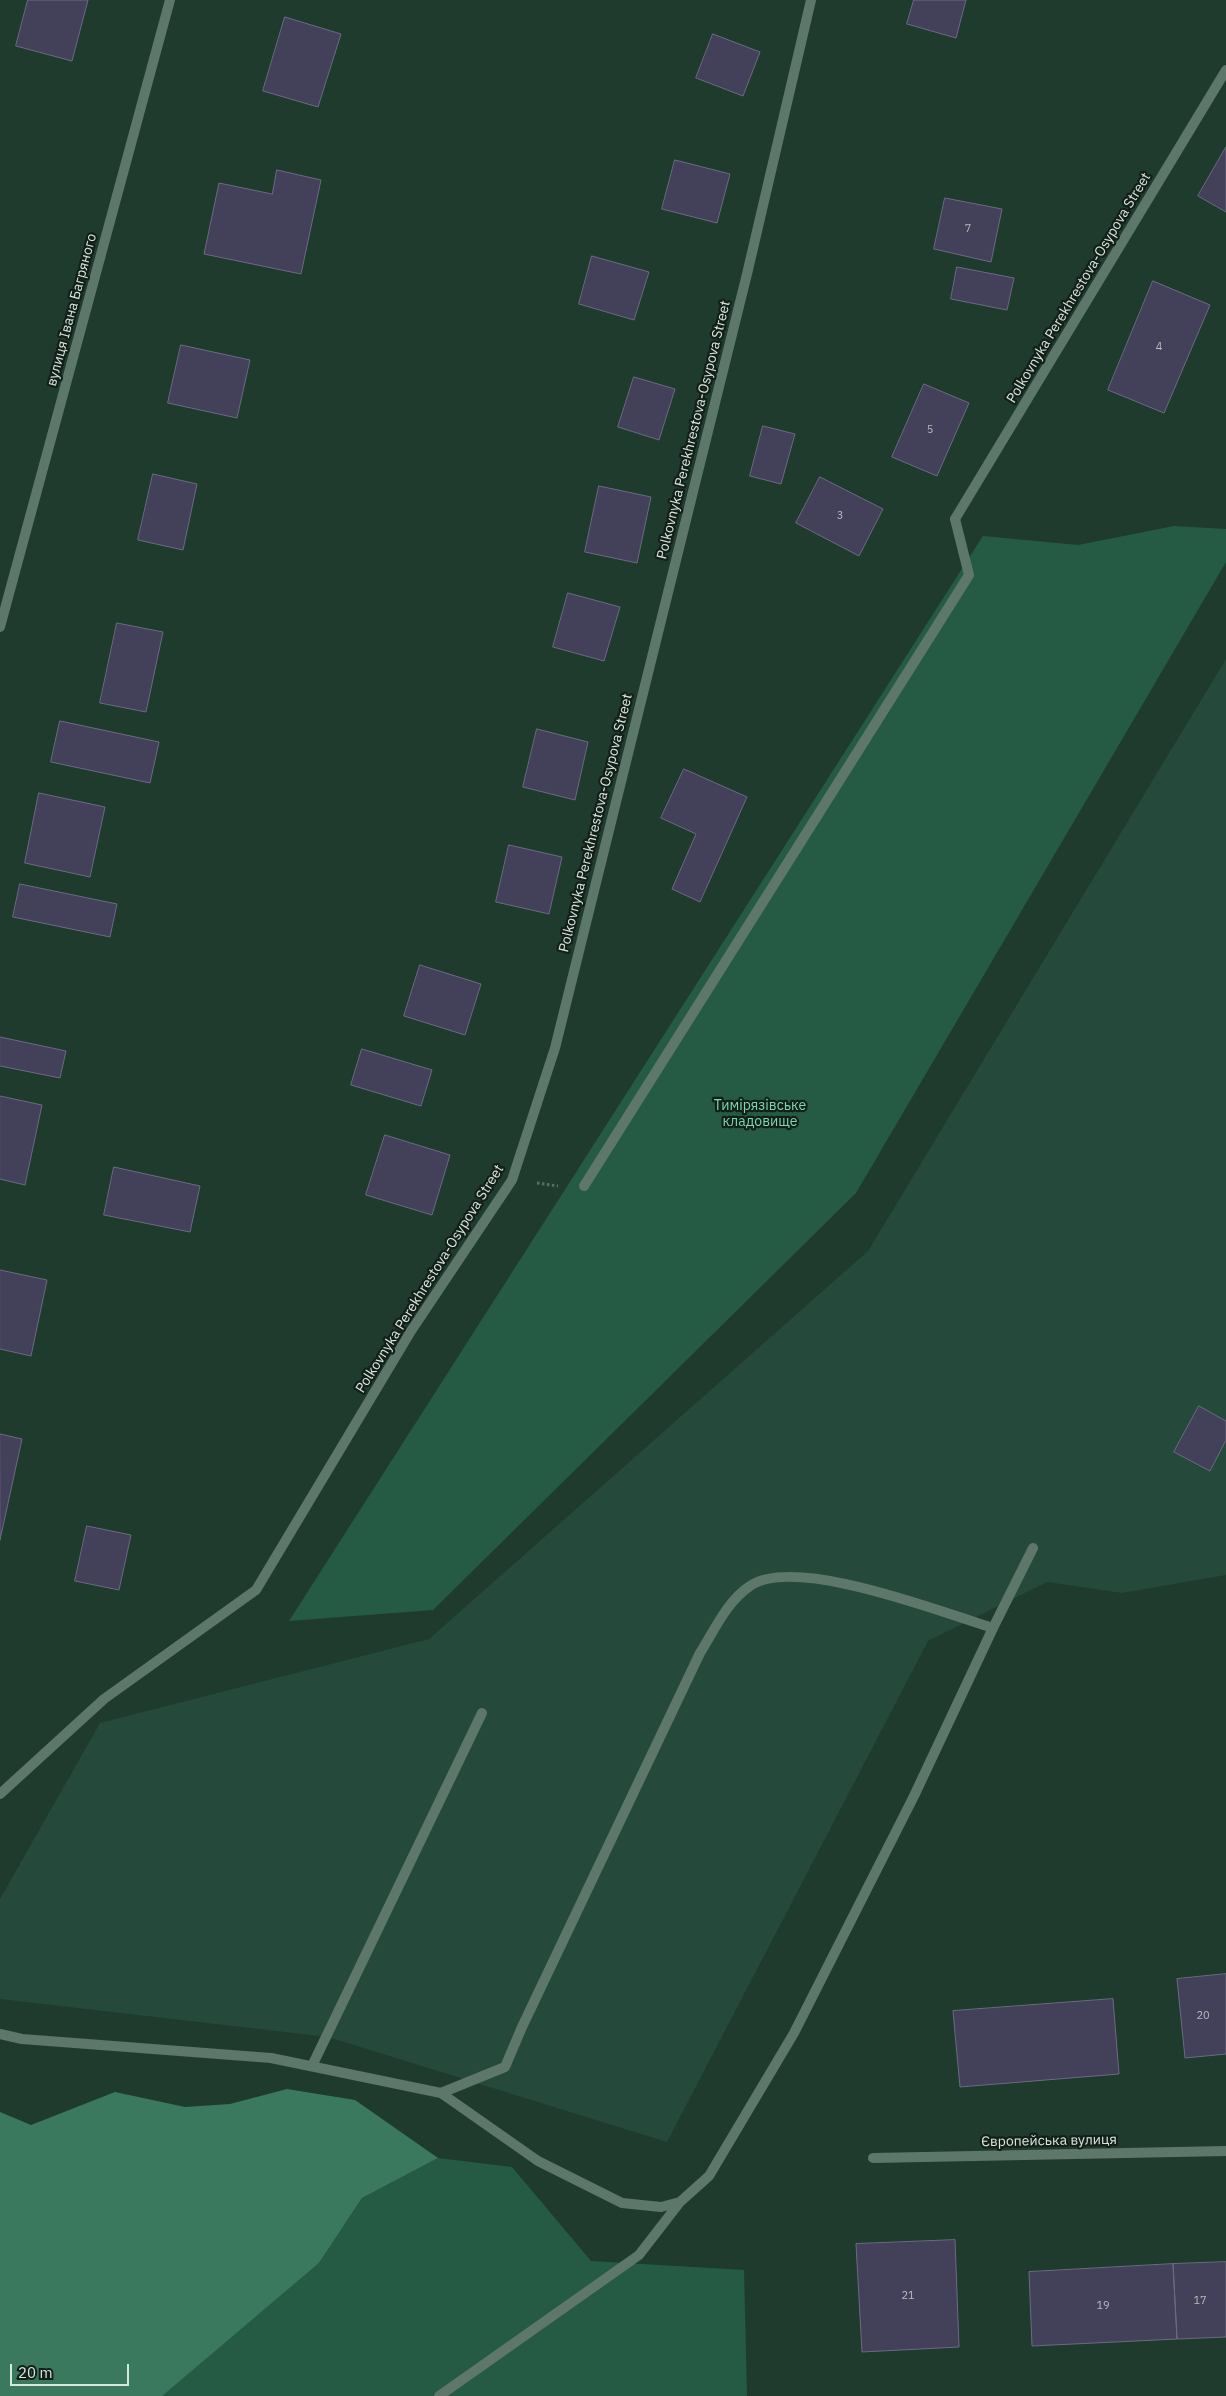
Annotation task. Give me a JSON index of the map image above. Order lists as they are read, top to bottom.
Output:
{
  "streets": {
    "street": ["Polkovnyka Perekhrestova-Osypova Street", "вулиця Івана Багряного", "Європейська вулиця"]
  },
  "parks": ["Тимірязівське кладовище"],
  "house_numbers": [
    "7",
    "4",
    "5",
    "3",
    "20",
    "21",
    "17",
    "19"
  ],
  "scale_bar": "20 m"
}
